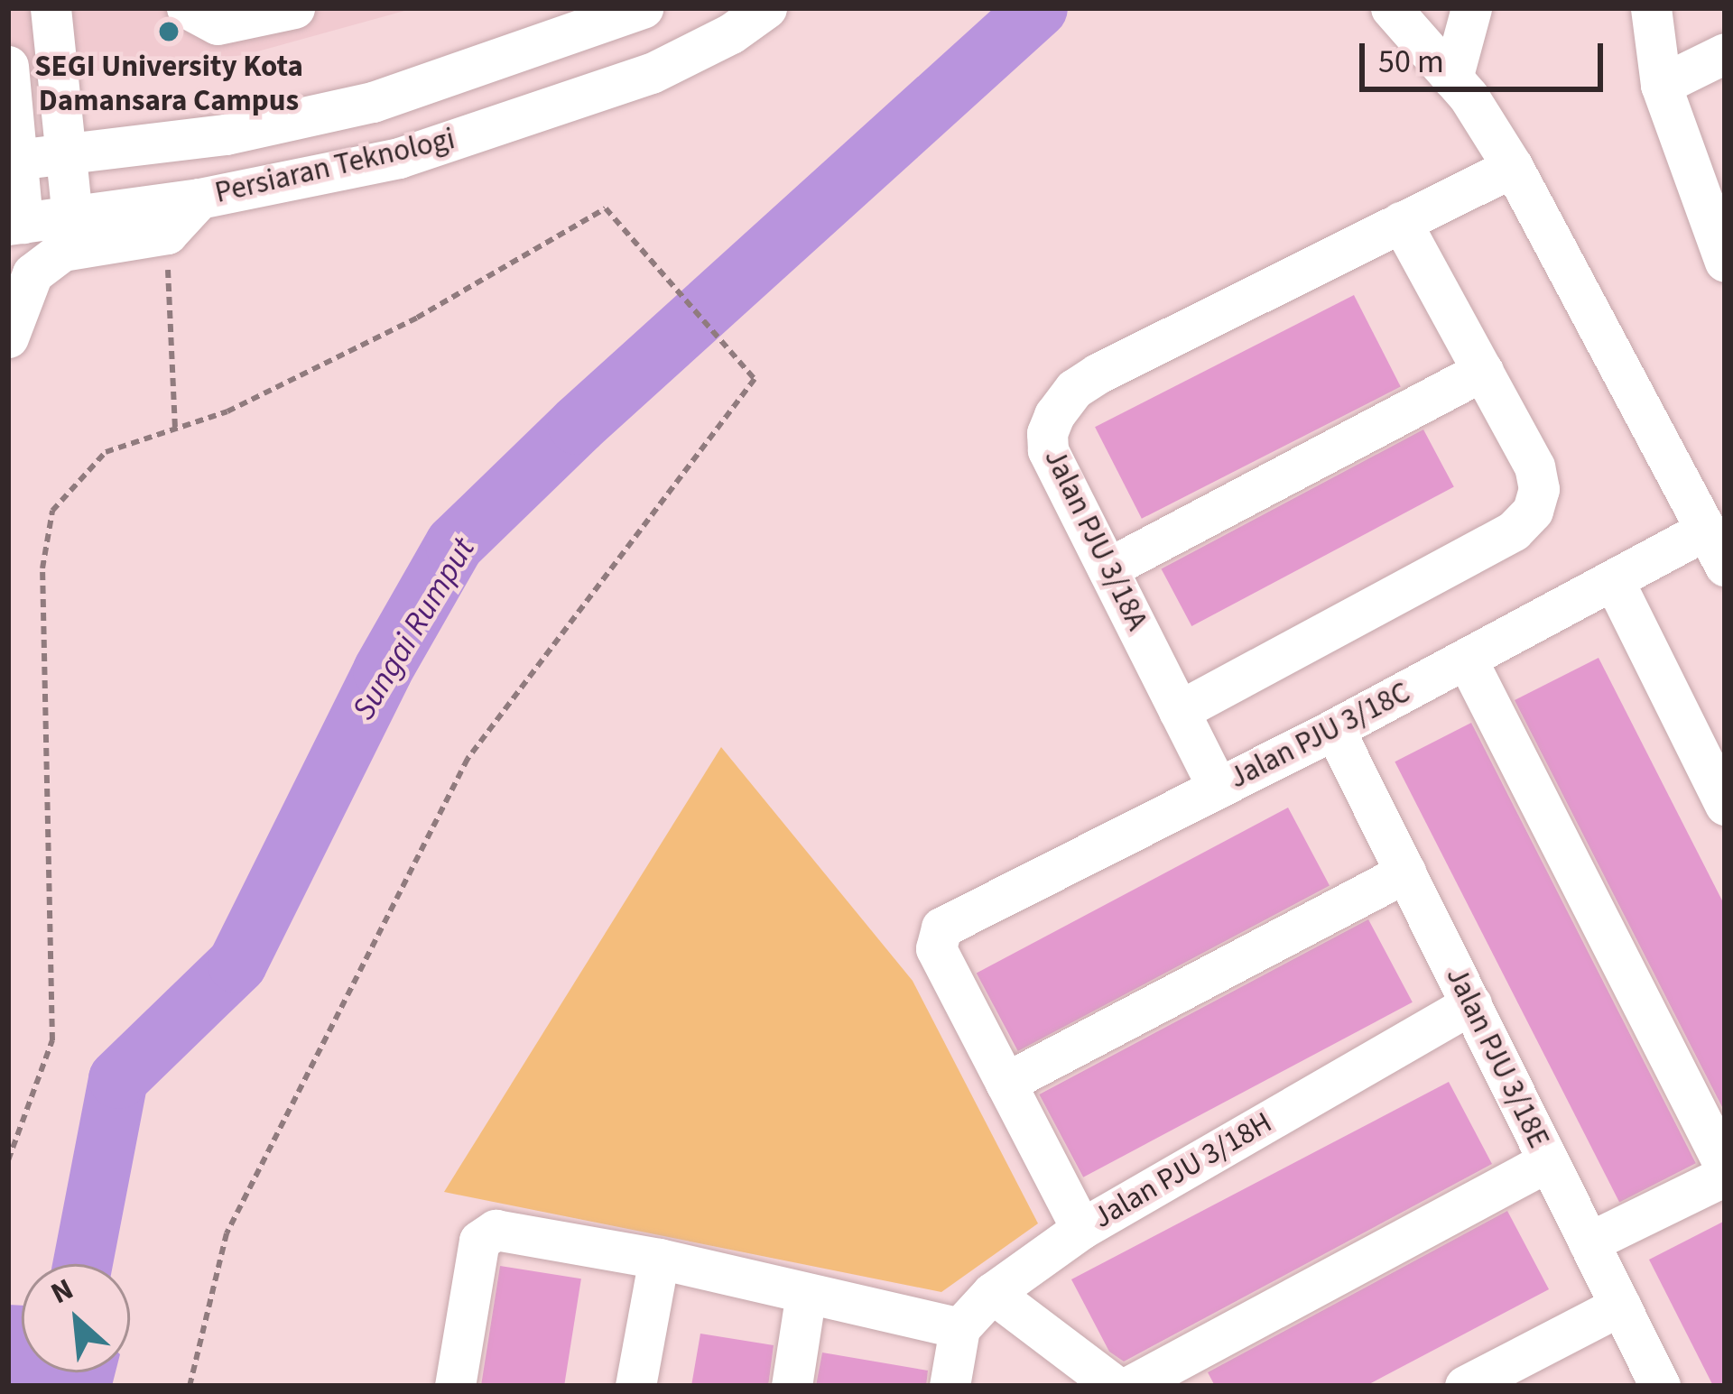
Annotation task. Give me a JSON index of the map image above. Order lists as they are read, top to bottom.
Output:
{
  "streets": {
    "street": [
      "Persiaran Teknologi",
      "Jalan PJU 3/18A",
      "Jalan PJU 3/18C",
      "Jalan PJU 3/18E",
      "Jalan PJU 3/18H"
    ]
  },
  "crossings": [
    ["Jalan PJU 3/18A", "Jalan PJU 3/18C"],
    ["Jalan PJU 3/18C", "Jalan PJU 3/18E"],
    ["Jalan PJU 3/18E", "Jalan PJU 3/18H"]
  ],
  "water": ["Sungai Rumput"],
  "places": ["SEGI University Kota Damansara Campus"],
  "scale_bar": "50 m",
  "north": "top left"
}
